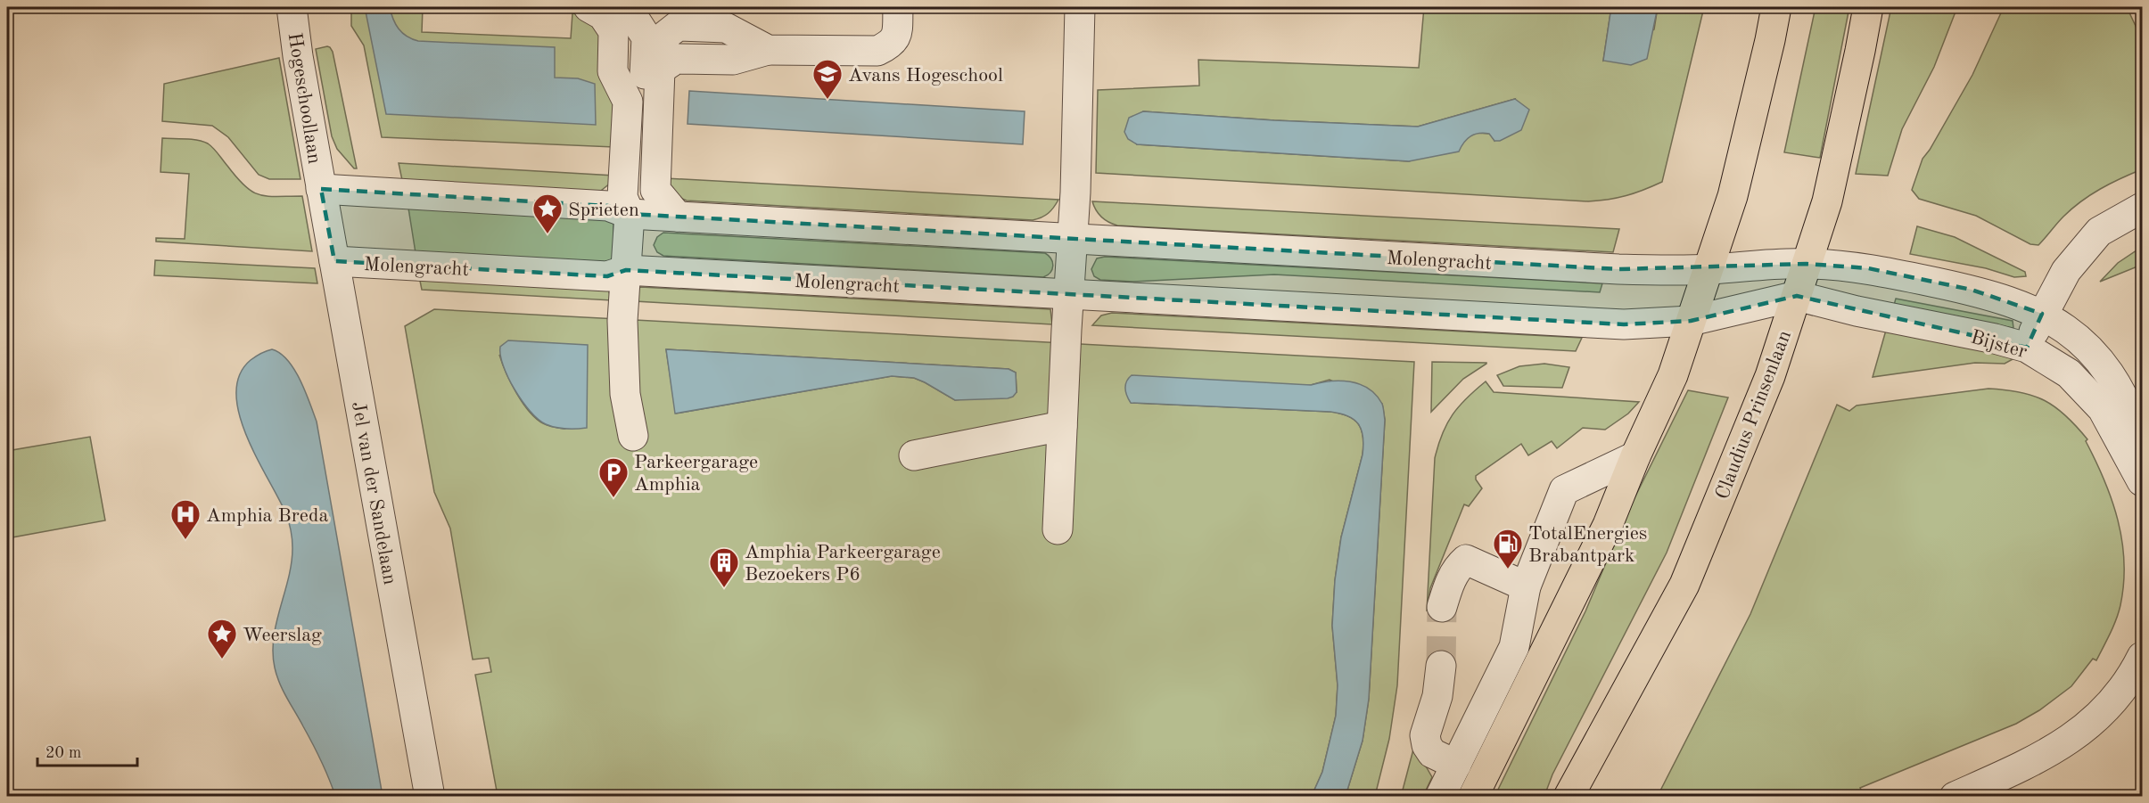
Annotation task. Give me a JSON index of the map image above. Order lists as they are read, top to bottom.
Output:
{
  "streets": {
    "main road": ["Claudius Prinsenlaan"],
    "street": [
      "Hogeschoollaan",
      "Molengracht",
      "Bijster",
      "Jel van der Sandelaan"
    ]
  },
  "crossings": [
    ["Hogeschoollaan", "Molengracht"],
    ["Hogeschoollaan", "Jel van der Sandelaan"],
    ["Molengracht", "Bijster"],
    ["Molengracht", "Claudius Prinsenlaan"],
    ["Molengracht", "Jel van der Sandelaan"],
    ["Bijster", "Claudius Prinsenlaan"]
  ],
  "places": {
    "school or university": ["Avans Hogeschool"],
    "place": ["Sprieten", "Weerslag"],
    "parking": ["Parkeergarage Amphia"],
    "hospital": ["Amphia Breda"],
    "fuel station": ["TotalEnergies Brabantpark"],
    "building": ["Amphia Parkeergarage Bezoekers P6"]
  },
  "scale_bar": "20 m"
}
